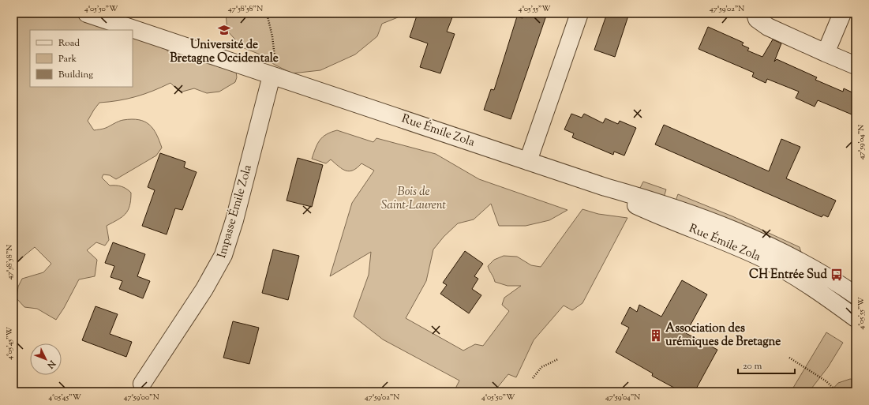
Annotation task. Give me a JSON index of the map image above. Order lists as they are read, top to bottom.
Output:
{
  "streets": {
    "street": ["Rue Émile Zola", "Impasse Émile Zola"]
  },
  "crossings": [
    ["Rue Émile Zola", "Impasse Émile Zola"]
  ],
  "parks": ["Bois de Saint-Laurent"],
  "places": {
    "school or university": ["Université de Bretagne Occidentale"],
    "bus stop": ["CH Entrée Sud"],
    "building": ["Association des urémiques de Bretagne"]
  },
  "legend": ["Road", "Park", "Building"],
  "scale_bar": "20 m",
  "north": "bottom right",
  "coordinates": [
    "4°05'50\"W",
    "47°58'58\"N",
    "4°05'55\"W",
    "47°59'02\"N",
    "47°59'04\"N",
    "4°05'45\"W",
    "47°59'00\"N"
  ]
}
